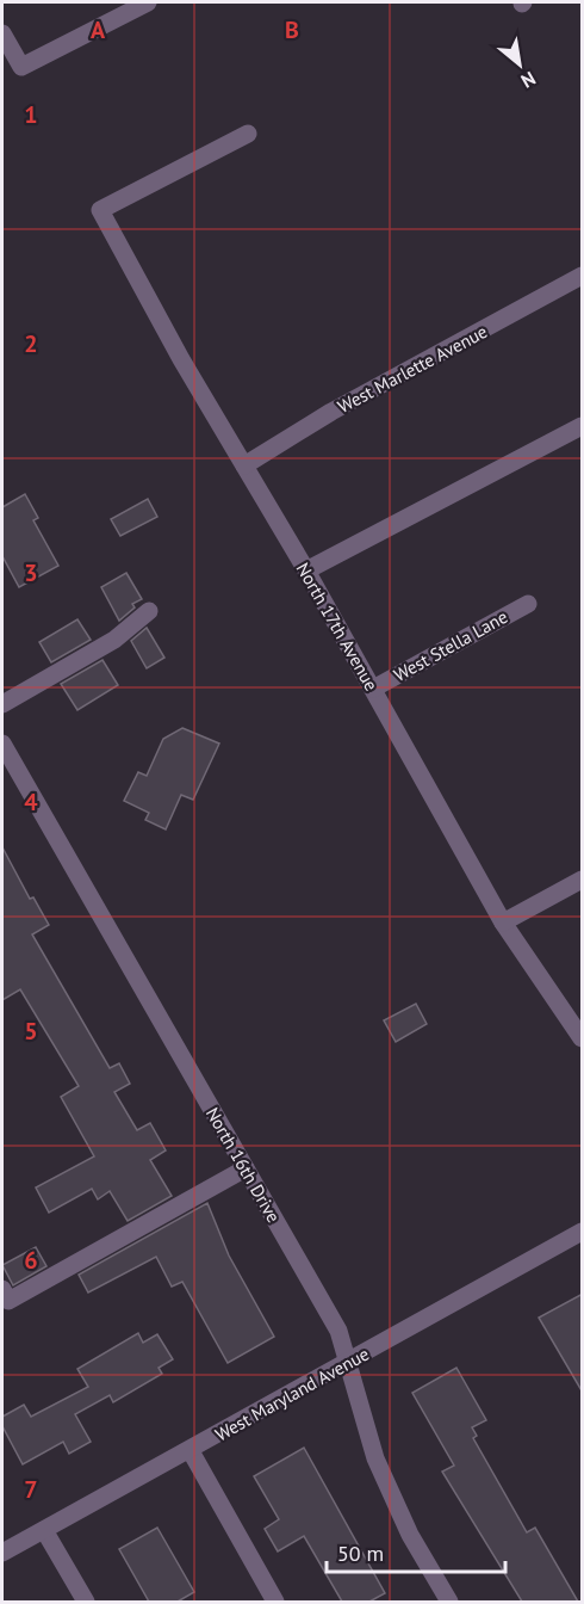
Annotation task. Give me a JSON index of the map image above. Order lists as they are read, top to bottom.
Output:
{
  "streets": {
    "street": [
      "West Marlette Avenue",
      "North 17th Avenue",
      "West Stella Lane",
      "North 16th Drive",
      "West Maryland Avenue"
    ]
  },
  "crossings": [
    ["West Marlette Avenue", "North 17th Avenue"],
    ["North 17th Avenue", "West Stella Lane"],
    ["North 16th Drive", "West Maryland Avenue"]
  ],
  "scale_bar": "50 m",
  "north": "bottom right",
  "grid": {
    "columns": ["A", "B"],
    "rows": [
      "1",
      "2",
      "3",
      "4",
      "5",
      "6",
      "7"
    ]
  }
}
